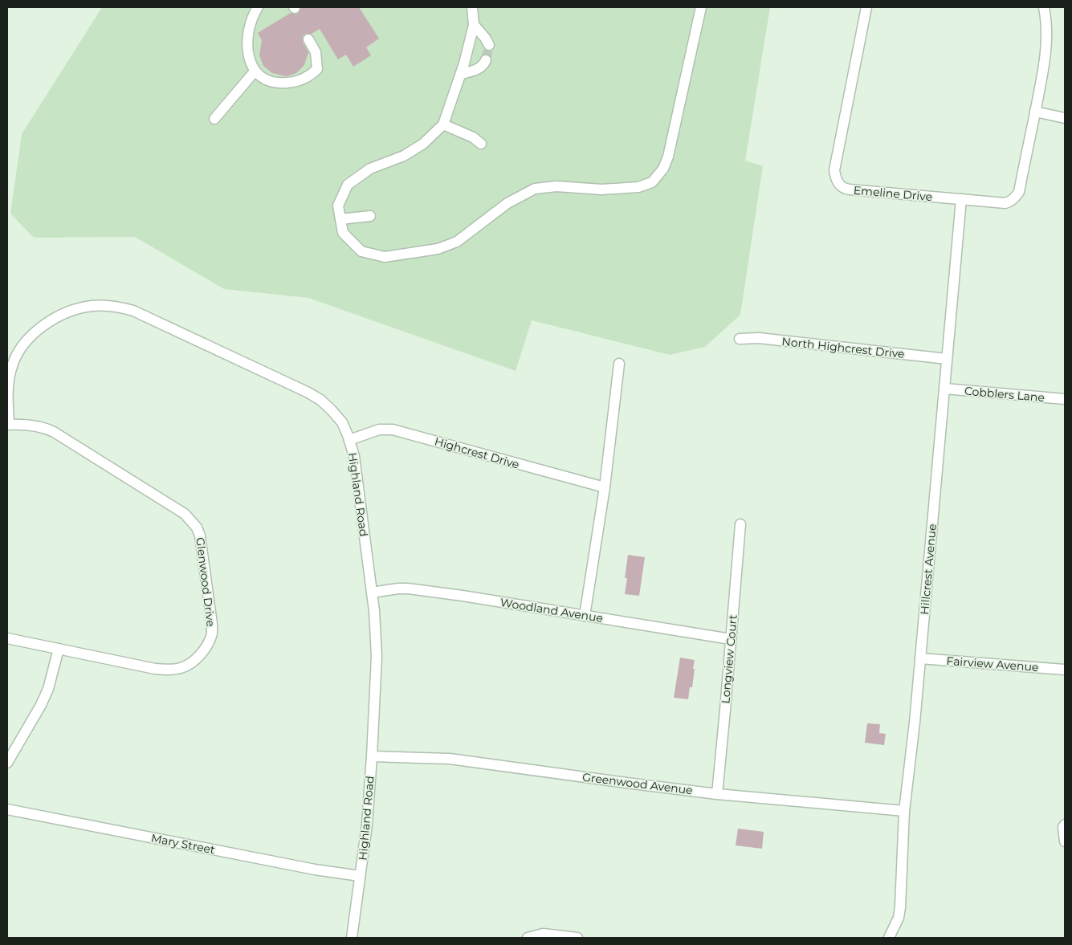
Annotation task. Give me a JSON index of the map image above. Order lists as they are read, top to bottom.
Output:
{
  "streets": {
    "street": [
      "Emeline Drive",
      "North Highcrest Drive",
      "Cobblers Lane",
      "Highcrest Drive",
      "Highland Road",
      "Hillcrest Avenue",
      "Glenwood Drive",
      "Woodland Avenue",
      "Longview Court",
      "Fairview Avenue",
      "Greenwood Avenue",
      "Mary Street"
    ]
  },
  "crossings": [
    ["Emeline Drive", "Hillcrest Avenue"],
    ["North Highcrest Drive", "Hillcrest Avenue"],
    ["Cobblers Lane", "Hillcrest Avenue"],
    ["Highcrest Drive", "Highland Road"],
    ["Highland Road", "Glenwood Drive"],
    ["Highland Road", "Woodland Avenue"],
    ["Highland Road", "Greenwood Avenue"],
    ["Highland Road", "Mary Street"],
    ["Hillcrest Avenue", "Fairview Avenue"],
    ["Hillcrest Avenue", "Greenwood Avenue"],
    ["Woodland Avenue", "Longview Court"],
    ["Longview Court", "Greenwood Avenue"]
  ]
}
